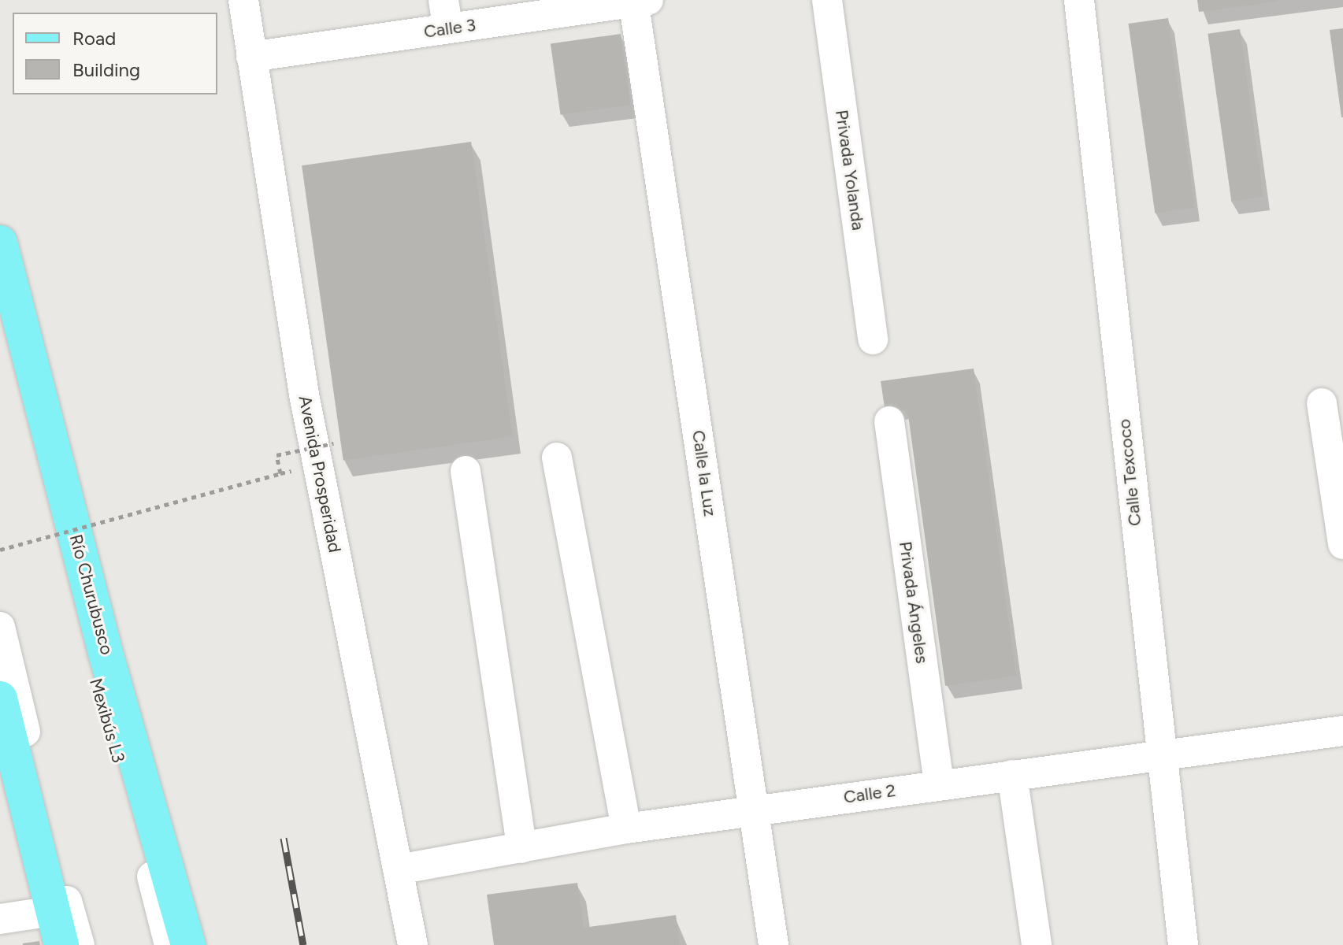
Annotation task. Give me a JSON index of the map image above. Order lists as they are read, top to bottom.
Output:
{
  "streets": {
    "main road": ["Río Churubusco"],
    "street": [
      "Calle 3",
      "Privada Yolanda",
      "Calle Texcoco",
      "Calle la Luz",
      "Avenida Prosperidad",
      "Privada Ángeles",
      "Mexibús L3",
      "Calle 2"
    ]
  },
  "crossings": [
    ["Calle 3", "Calle la Luz"],
    ["Calle 3", "Avenida Prosperidad"],
    ["Calle Texcoco", "Calle 2"],
    ["Calle la Luz", "Calle 2"],
    ["Avenida Prosperidad", "Calle 2"],
    ["Privada Ángeles", "Calle 2"]
  ],
  "legend": ["Road", "Building"]
}
